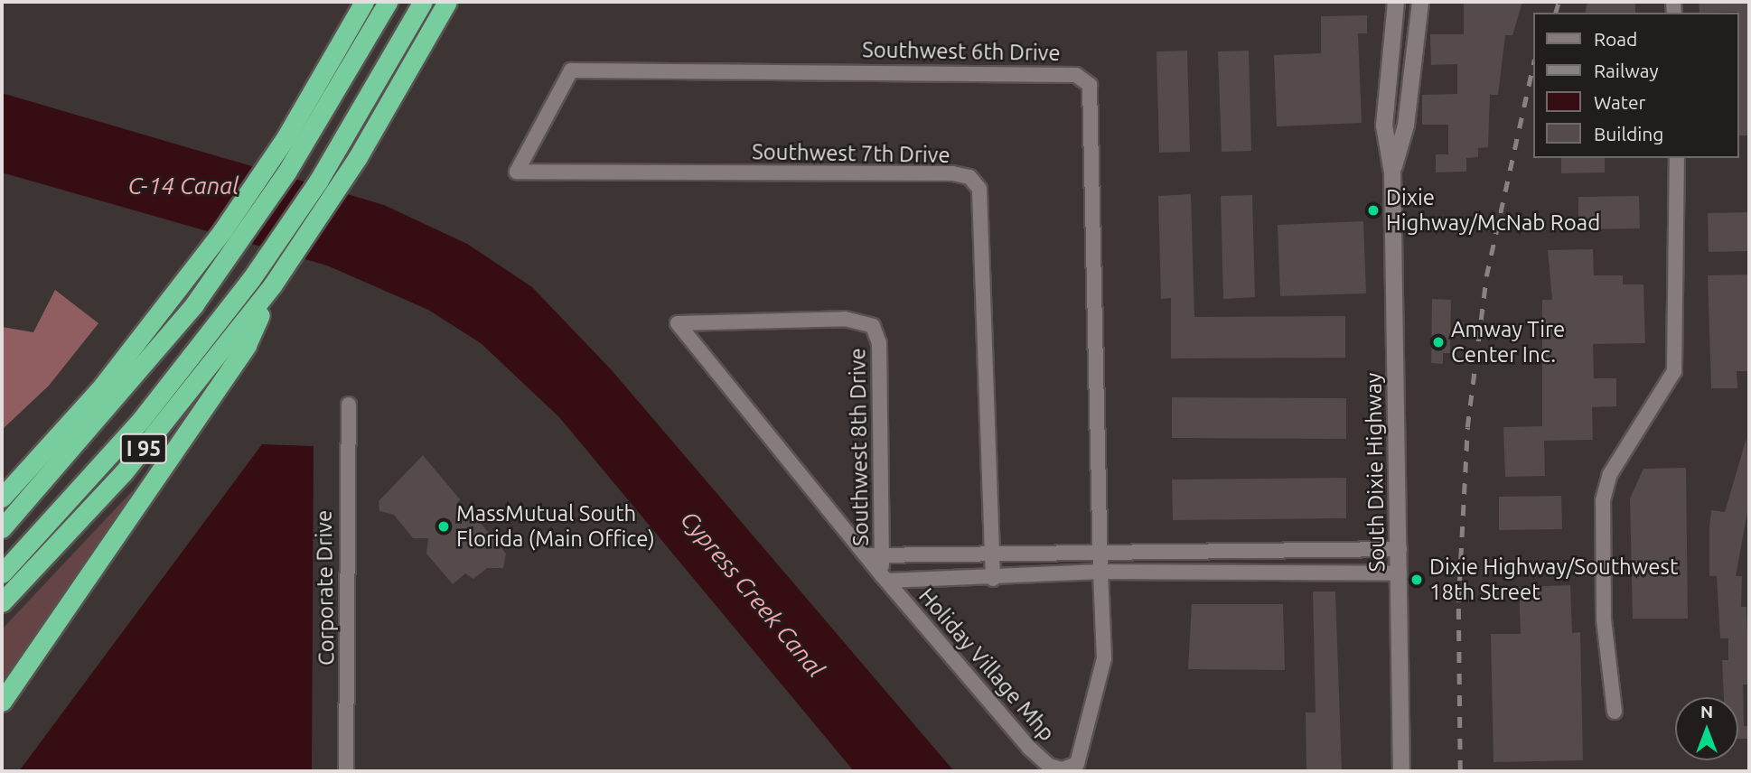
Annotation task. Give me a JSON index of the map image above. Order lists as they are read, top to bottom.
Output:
{
  "streets": {
    "highway": ["I 95"],
    "main road": ["South Dixie Highway"],
    "street": [
      "Southwest 6th Drive",
      "Southwest 7th Drive",
      "Southwest 8th Drive",
      "Corporate Drive",
      "Holiday Village Mhp"
    ]
  },
  "crossings": [
    ["Southwest 6th Drive", "Southwest 7th Drive"],
    ["Southwest 6th Drive", "Holiday Village Mhp"],
    ["Southwest 7th Drive", "Holiday Village Mhp"],
    ["Southwest 8th Drive", "Holiday Village Mhp"],
    ["South Dixie Highway", "Holiday Village Mhp"]
  ],
  "water": ["C-14 Canal", "Cypress Creek Canal"],
  "places": [
    "Dixie Highway/McNab Road",
    "Amway Tire Center Inc.",
    "MassMutual South Florida (Main Office)",
    "Dixie Highway/Southwest 18th Street"
  ],
  "legend": [
    "Road",
    "Railway",
    "Water",
    "Building"
  ],
  "north": "top"
}
